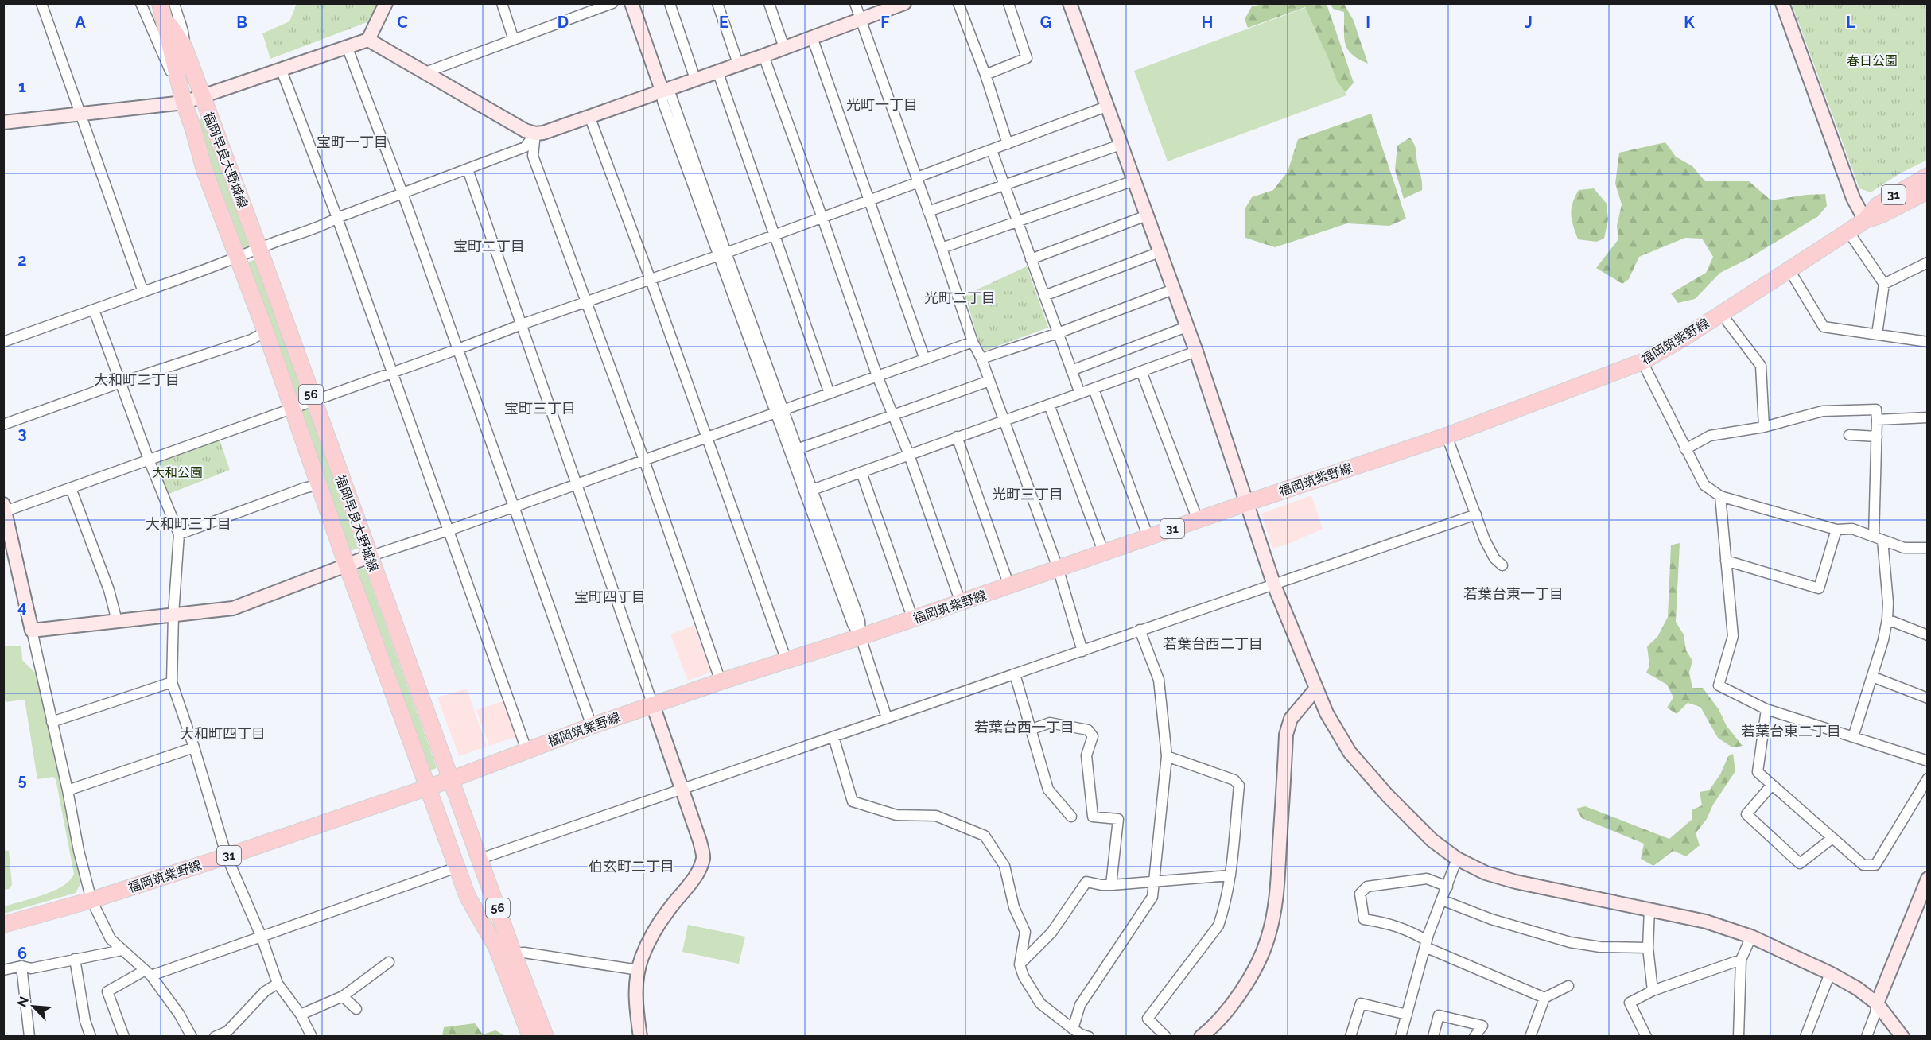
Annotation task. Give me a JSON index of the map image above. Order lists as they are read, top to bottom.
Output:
{
  "streets": {
    "main road": [
      "福岡早良大野城線",
      "31",
      "福岡筑紫野線",
      "56"
    ]
  },
  "crossings": [
    ["福岡早良大野城線", "福岡筑紫野線"]
  ],
  "districts": [
    "光町一丁目",
    "宝町一丁目",
    "宝町二丁目",
    "光町二丁目",
    "大和町二丁目",
    "宝町三丁目",
    "光町三丁目",
    "大和町三丁目",
    "若葉台東一丁目",
    "宝町四丁目",
    "若葉台西二丁目",
    "若葉台西一丁目",
    "若葉台東二丁目",
    "大和町四丁目",
    "伯玄町二丁目"
  ],
  "parks": ["春日公園", "大和公園"],
  "north": "top left",
  "grid": {
    "columns": [
      "A",
      "B",
      "C",
      "D",
      "E",
      "F",
      "G",
      "H",
      "I",
      "J",
      "K",
      "L"
    ],
    "rows": [
      "1",
      "2",
      "3",
      "4",
      "5",
      "6"
    ]
  }
}
